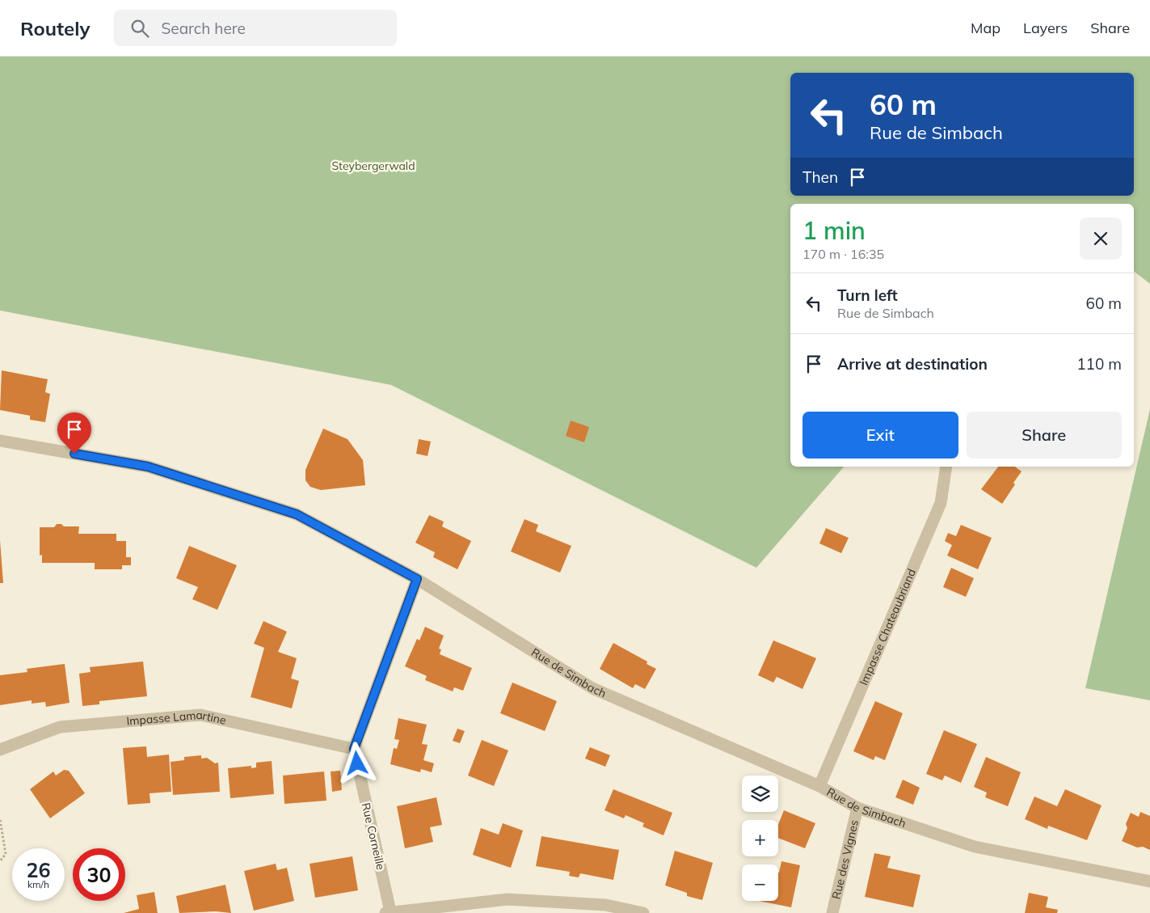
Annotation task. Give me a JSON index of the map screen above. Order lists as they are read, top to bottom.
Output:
{
  "streets": {
    "street": [
      "Impasse Chateaubriand",
      "Rue de Simbach",
      "Impasse Lamartine",
      "Rue Corneille",
      "Rue des Vignes"
    ]
  },
  "crossings": [
    ["Impasse Chateaubriand", "Rue de Simbach"],
    ["Rue de Simbach", "Rue des Vignes"],
    ["Impasse Lamartine", "Rue Corneille"]
  ],
  "parks": ["Steybergerwald"],
  "page": {
    "header": "Routely",
    "search": "Search here",
    "nav": ["Map", "Layers", "Share"],
    "turn": ["60 m", "Rue de Simbach"],
    "then": "Then",
    "heading": ["1 min", "170 m · 16:35"],
    "list": [
      {
        "name": "Turn left",
        "note": "Rue de Simbach",
        "value": "60 m"
      },
      {
        "name": "Arrive at destination",
        "value": "110 m"
      }
    ],
    "buttons": ["Exit", "Share"],
    "map_buttons": ["+", "−"],
    "speed": "26 km/h",
    "limit": "30"
  }
}
